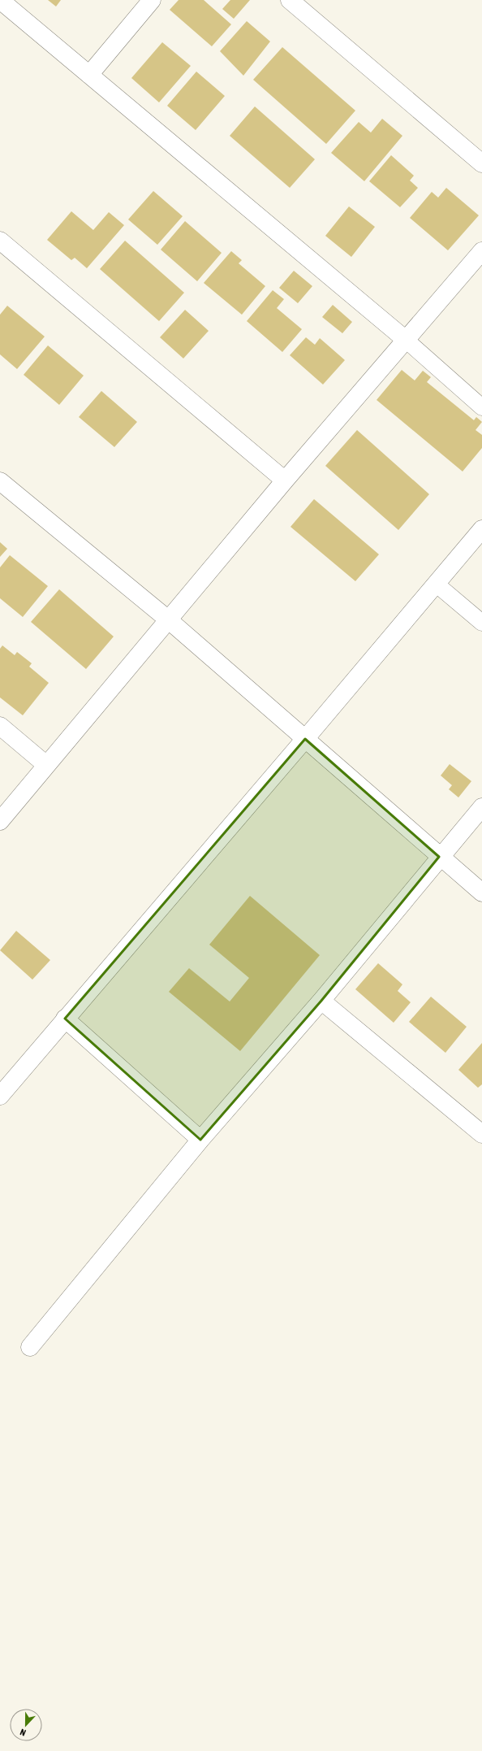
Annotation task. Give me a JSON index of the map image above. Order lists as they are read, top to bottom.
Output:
{
  "north": "bottom"
}
